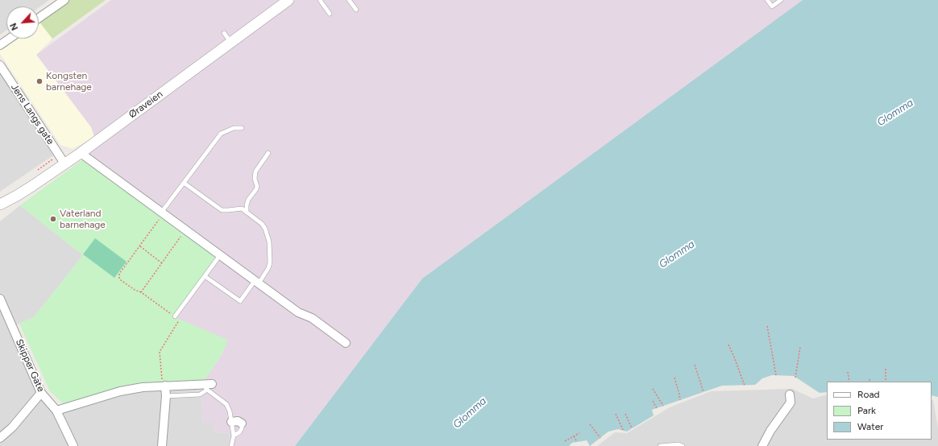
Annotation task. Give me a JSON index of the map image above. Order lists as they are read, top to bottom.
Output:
{
  "streets": {
    "street": ["Øraveien", "Jens Langs gate", "Skipper Gate"]
  },
  "crossings": [
    ["Øraveien", "Jens Langs gate"]
  ],
  "water": ["Glomma"],
  "places": ["Kongsten barnehage", "Vaterland barnehage"],
  "legend": ["Road", "Park", "Water"],
  "north": "bottom left"
}
